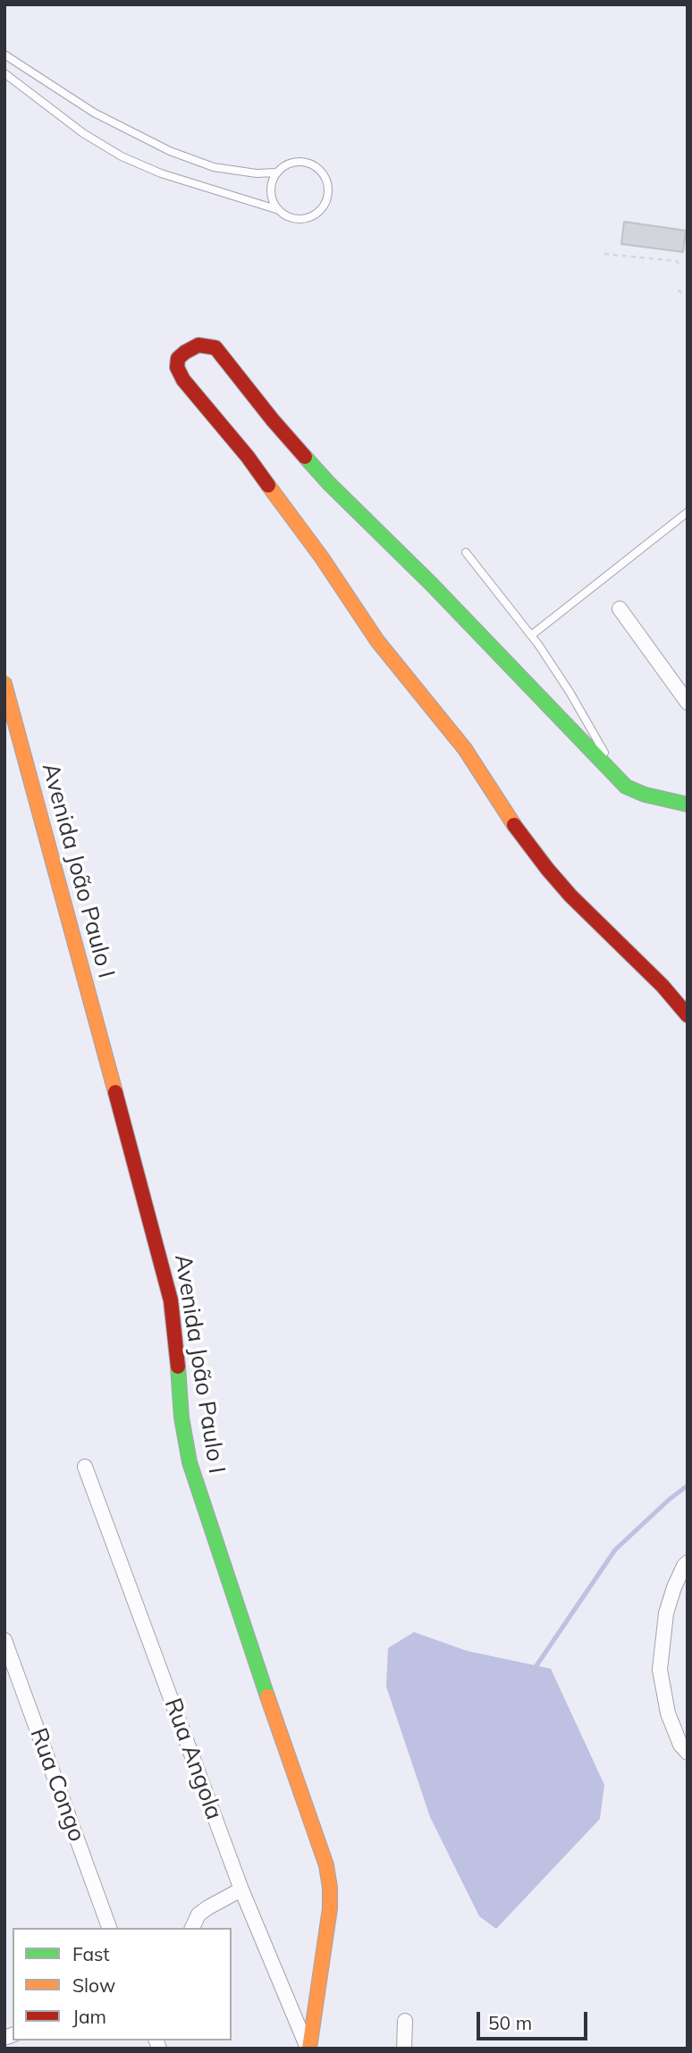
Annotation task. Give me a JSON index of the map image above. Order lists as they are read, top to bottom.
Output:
{
  "streets": {
    "street": ["Avenida João Paulo I", "Rua Angola", "Rua Congo"]
  },
  "crossings": [
    ["Avenida João Paulo I", "Rua Angola"]
  ],
  "legend": ["Fast", "Slow", "Jam"],
  "scale_bar": "50 m"
}
